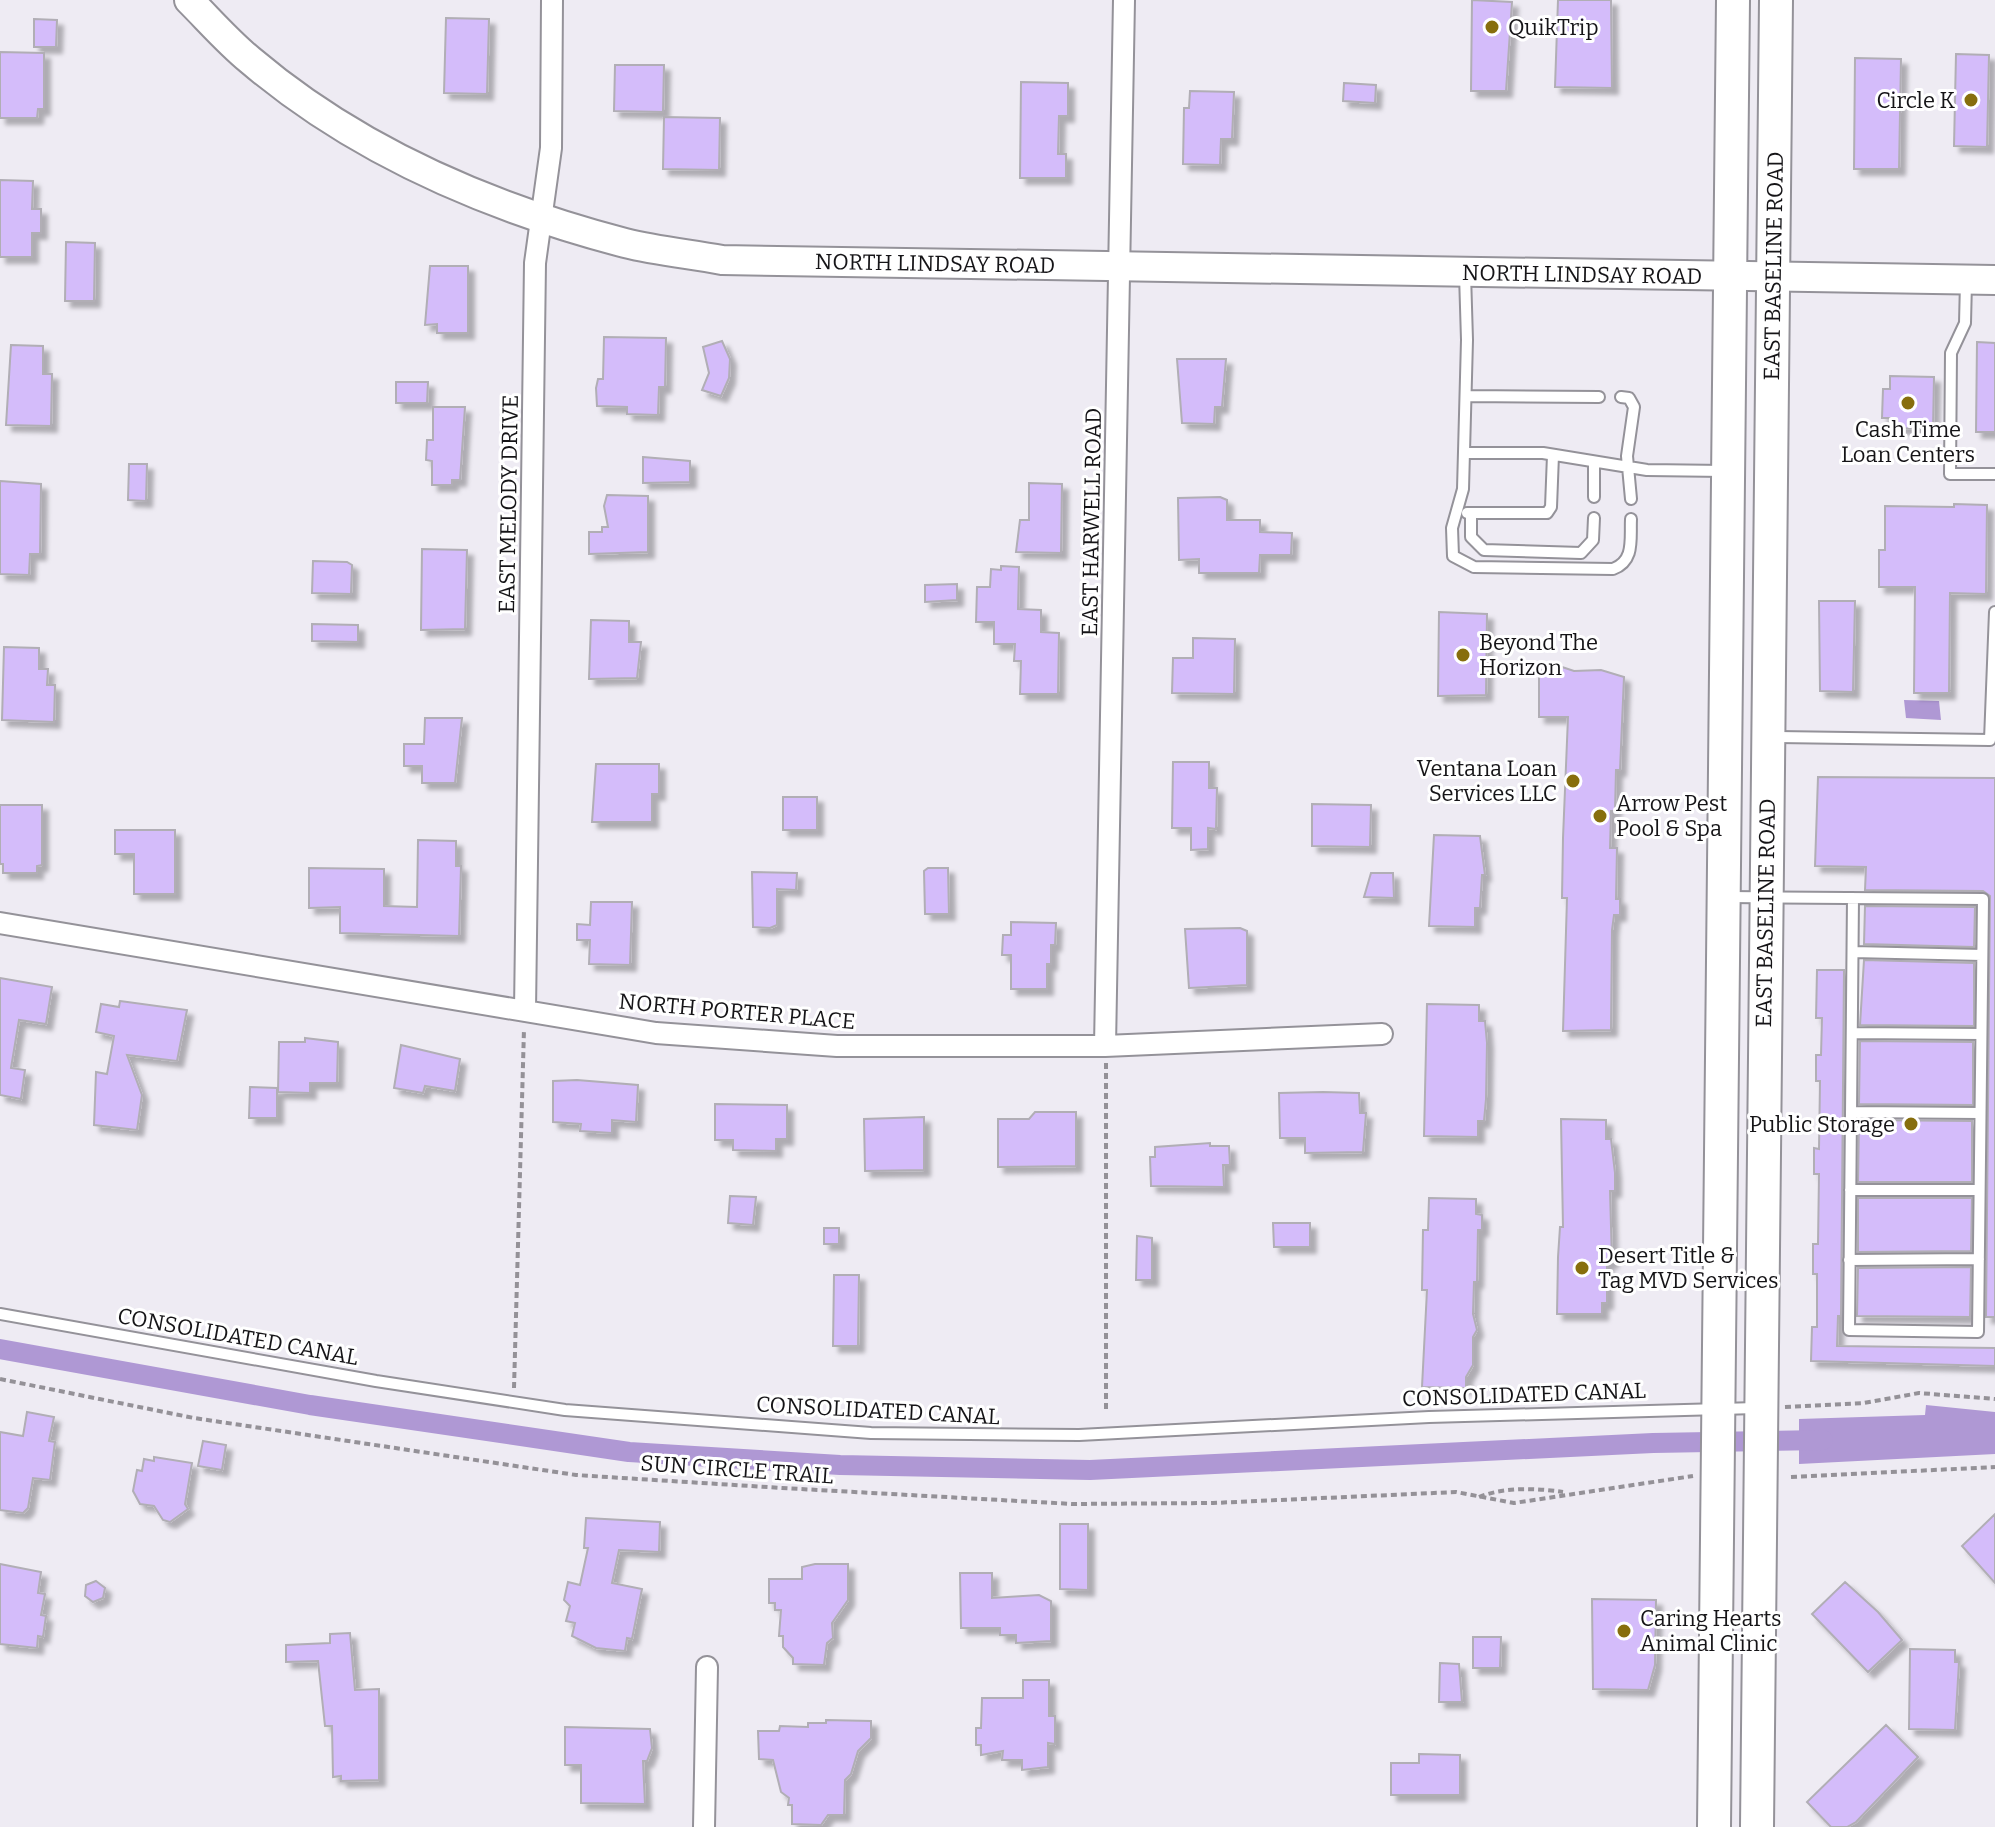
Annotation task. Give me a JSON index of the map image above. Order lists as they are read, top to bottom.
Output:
{
  "streets": {
    "main road": ["NORTH LINDSAY ROAD", "EAST BASELINE ROAD"],
    "street": ["EAST MELODY DRIVE", "EAST HARWELL ROAD", "NORTH PORTER PLACE"],
    "lane": ["CONSOLIDATED CANAL"],
    "path": ["SUN CIRCLE TRAIL"]
  },
  "crossings": [
    ["NORTH LINDSAY ROAD", "EAST BASELINE ROAD"],
    ["NORTH LINDSAY ROAD", "EAST MELODY DRIVE"],
    ["NORTH LINDSAY ROAD", "EAST HARWELL ROAD"],
    ["EAST BASELINE ROAD", "CONSOLIDATED CANAL"],
    ["EAST BASELINE ROAD", "SUN CIRCLE TRAIL"],
    ["EAST MELODY DRIVE", "NORTH PORTER PLACE"],
    ["EAST HARWELL ROAD", "NORTH PORTER PLACE"]
  ],
  "places": [
    "QuikTrip",
    "Circle K",
    "Cash Time Loan Centers",
    "Beyond The Horizon",
    "Ventana Loan Services LLC",
    "Arrow Pest Pool & Spa",
    "Public Storage",
    "Desert Title & Tag MVD Services",
    "Caring Hearts Animal Clinic"
  ]
}
